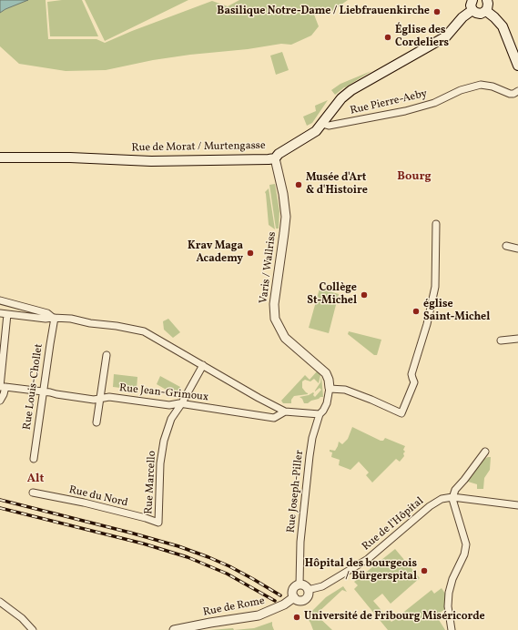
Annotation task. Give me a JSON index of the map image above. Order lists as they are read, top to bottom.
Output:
{
  "streets": {
    "main road": ["Rue de Morat / Murtengasse"],
    "street": [
      "Rue Pierre-Aeby",
      "Varis / Wallriss",
      "Rue Louis-Chollet",
      "Rue Jean-Grimoux",
      "Rue Marcello",
      "Rue Joseph-Piller",
      "Rue du Nord",
      "Rue de l'Hôpital",
      "Rue de Rome"
    ]
  },
  "crossings": [
    ["Rue Pierre-Aeby", "Rue de Morat / Murtengasse"],
    ["Rue de Morat / Murtengasse", "Varis / Wallriss"],
    ["Varis / Wallriss", "Rue Joseph-Piller"],
    ["Rue Louis-Chollet", "Rue Jean-Grimoux"],
    ["Rue Jean-Grimoux", "Rue Marcello"],
    ["Rue Jean-Grimoux", "Rue Joseph-Piller"],
    ["Rue Marcello", "Rue du Nord"],
    ["Rue Joseph-Piller", "Rue de l'Hôpital"],
    ["Rue Joseph-Piller", "Rue de Rome"],
    ["Rue de l'Hôpital", "Rue de Rome"]
  ],
  "districts": ["Bourg", "Alt"],
  "places": [
    "Basilique Notre-Dame / Liebfrauenkirche",
    "Église des Cordeliers",
    "Musée d'Art & d'Histoire",
    "Krav Maga Academy",
    "Collège St-Michel",
    "église Saint-Michel",
    "Hôpital des bourgeois / Bürgerspital",
    "Université de Fribourg Miséricorde"
  ]
}
